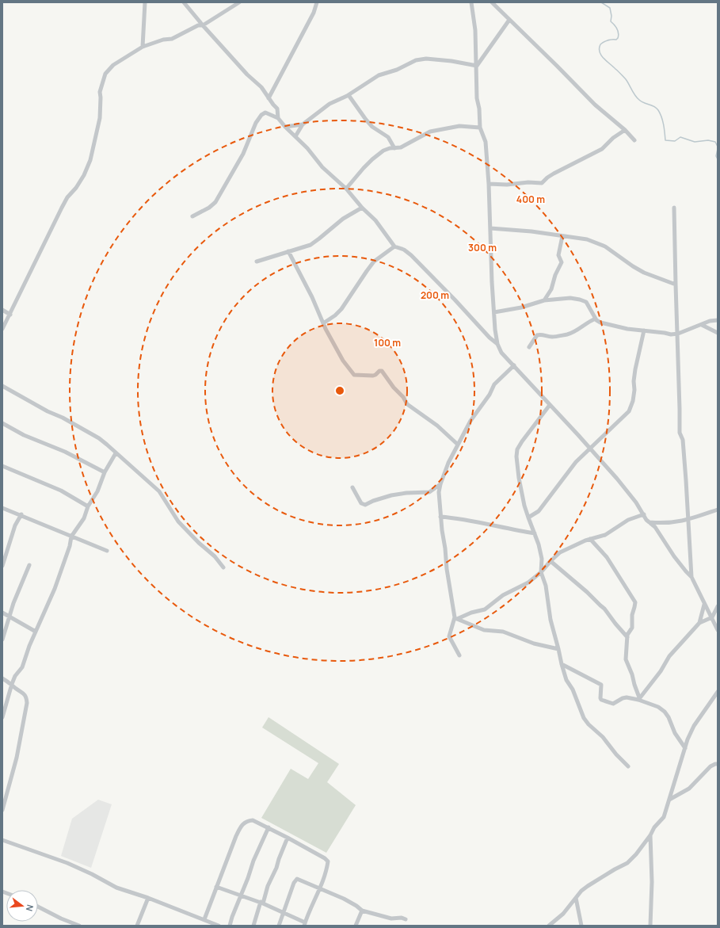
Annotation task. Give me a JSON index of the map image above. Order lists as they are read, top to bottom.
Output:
{
  "north": "right",
  "rings": [
    "400 m",
    "300 m",
    "200 m",
    "100 m"
  ]
}
